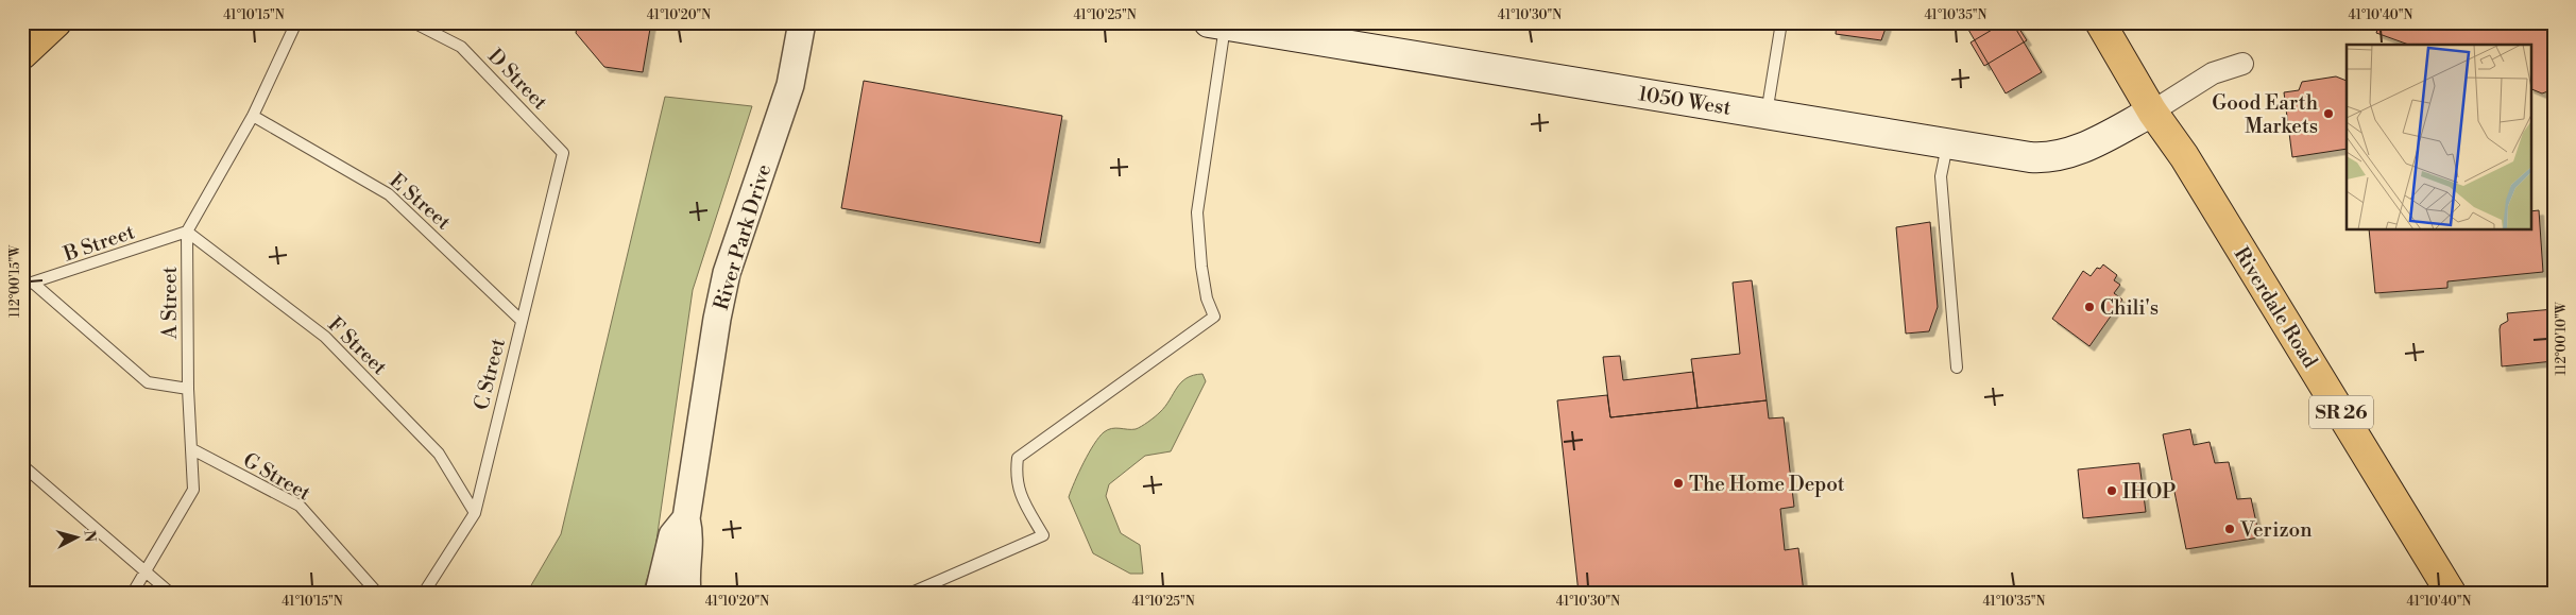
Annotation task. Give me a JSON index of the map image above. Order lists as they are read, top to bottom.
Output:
{
  "streets": {
    "main road": ["1050 West", "Riverdale Road", "SR 26"],
    "street": ["River Park Drive"],
    "lane": [
      "D Street",
      "E Street",
      "B Street",
      "A Street",
      "F Street",
      "C Street",
      "G Street"
    ]
  },
  "crossings": [
    ["D Street", "C Street"],
    ["1050 West", "Riverdale Road"],
    ["E Street", "C Street"],
    ["B Street", "A Street"],
    ["B Street", "F Street"],
    ["A Street", "F Street"],
    ["A Street", "G Street"],
    ["F Street", "C Street"]
  ],
  "places": [
    "Good Earth Markets",
    "Chili's",
    "The Home Depot",
    "IHOP",
    "Verizon"
  ],
  "north": "right",
  "coordinates": [
    "41°10'15\"N",
    "41°10'20\"N",
    "41°10'25\"N",
    "41°10'30\"N",
    "41°10'35\"N",
    "41°10'40\"N",
    "112°00'15\"W",
    "112°00'10\"W"
  ]
}
